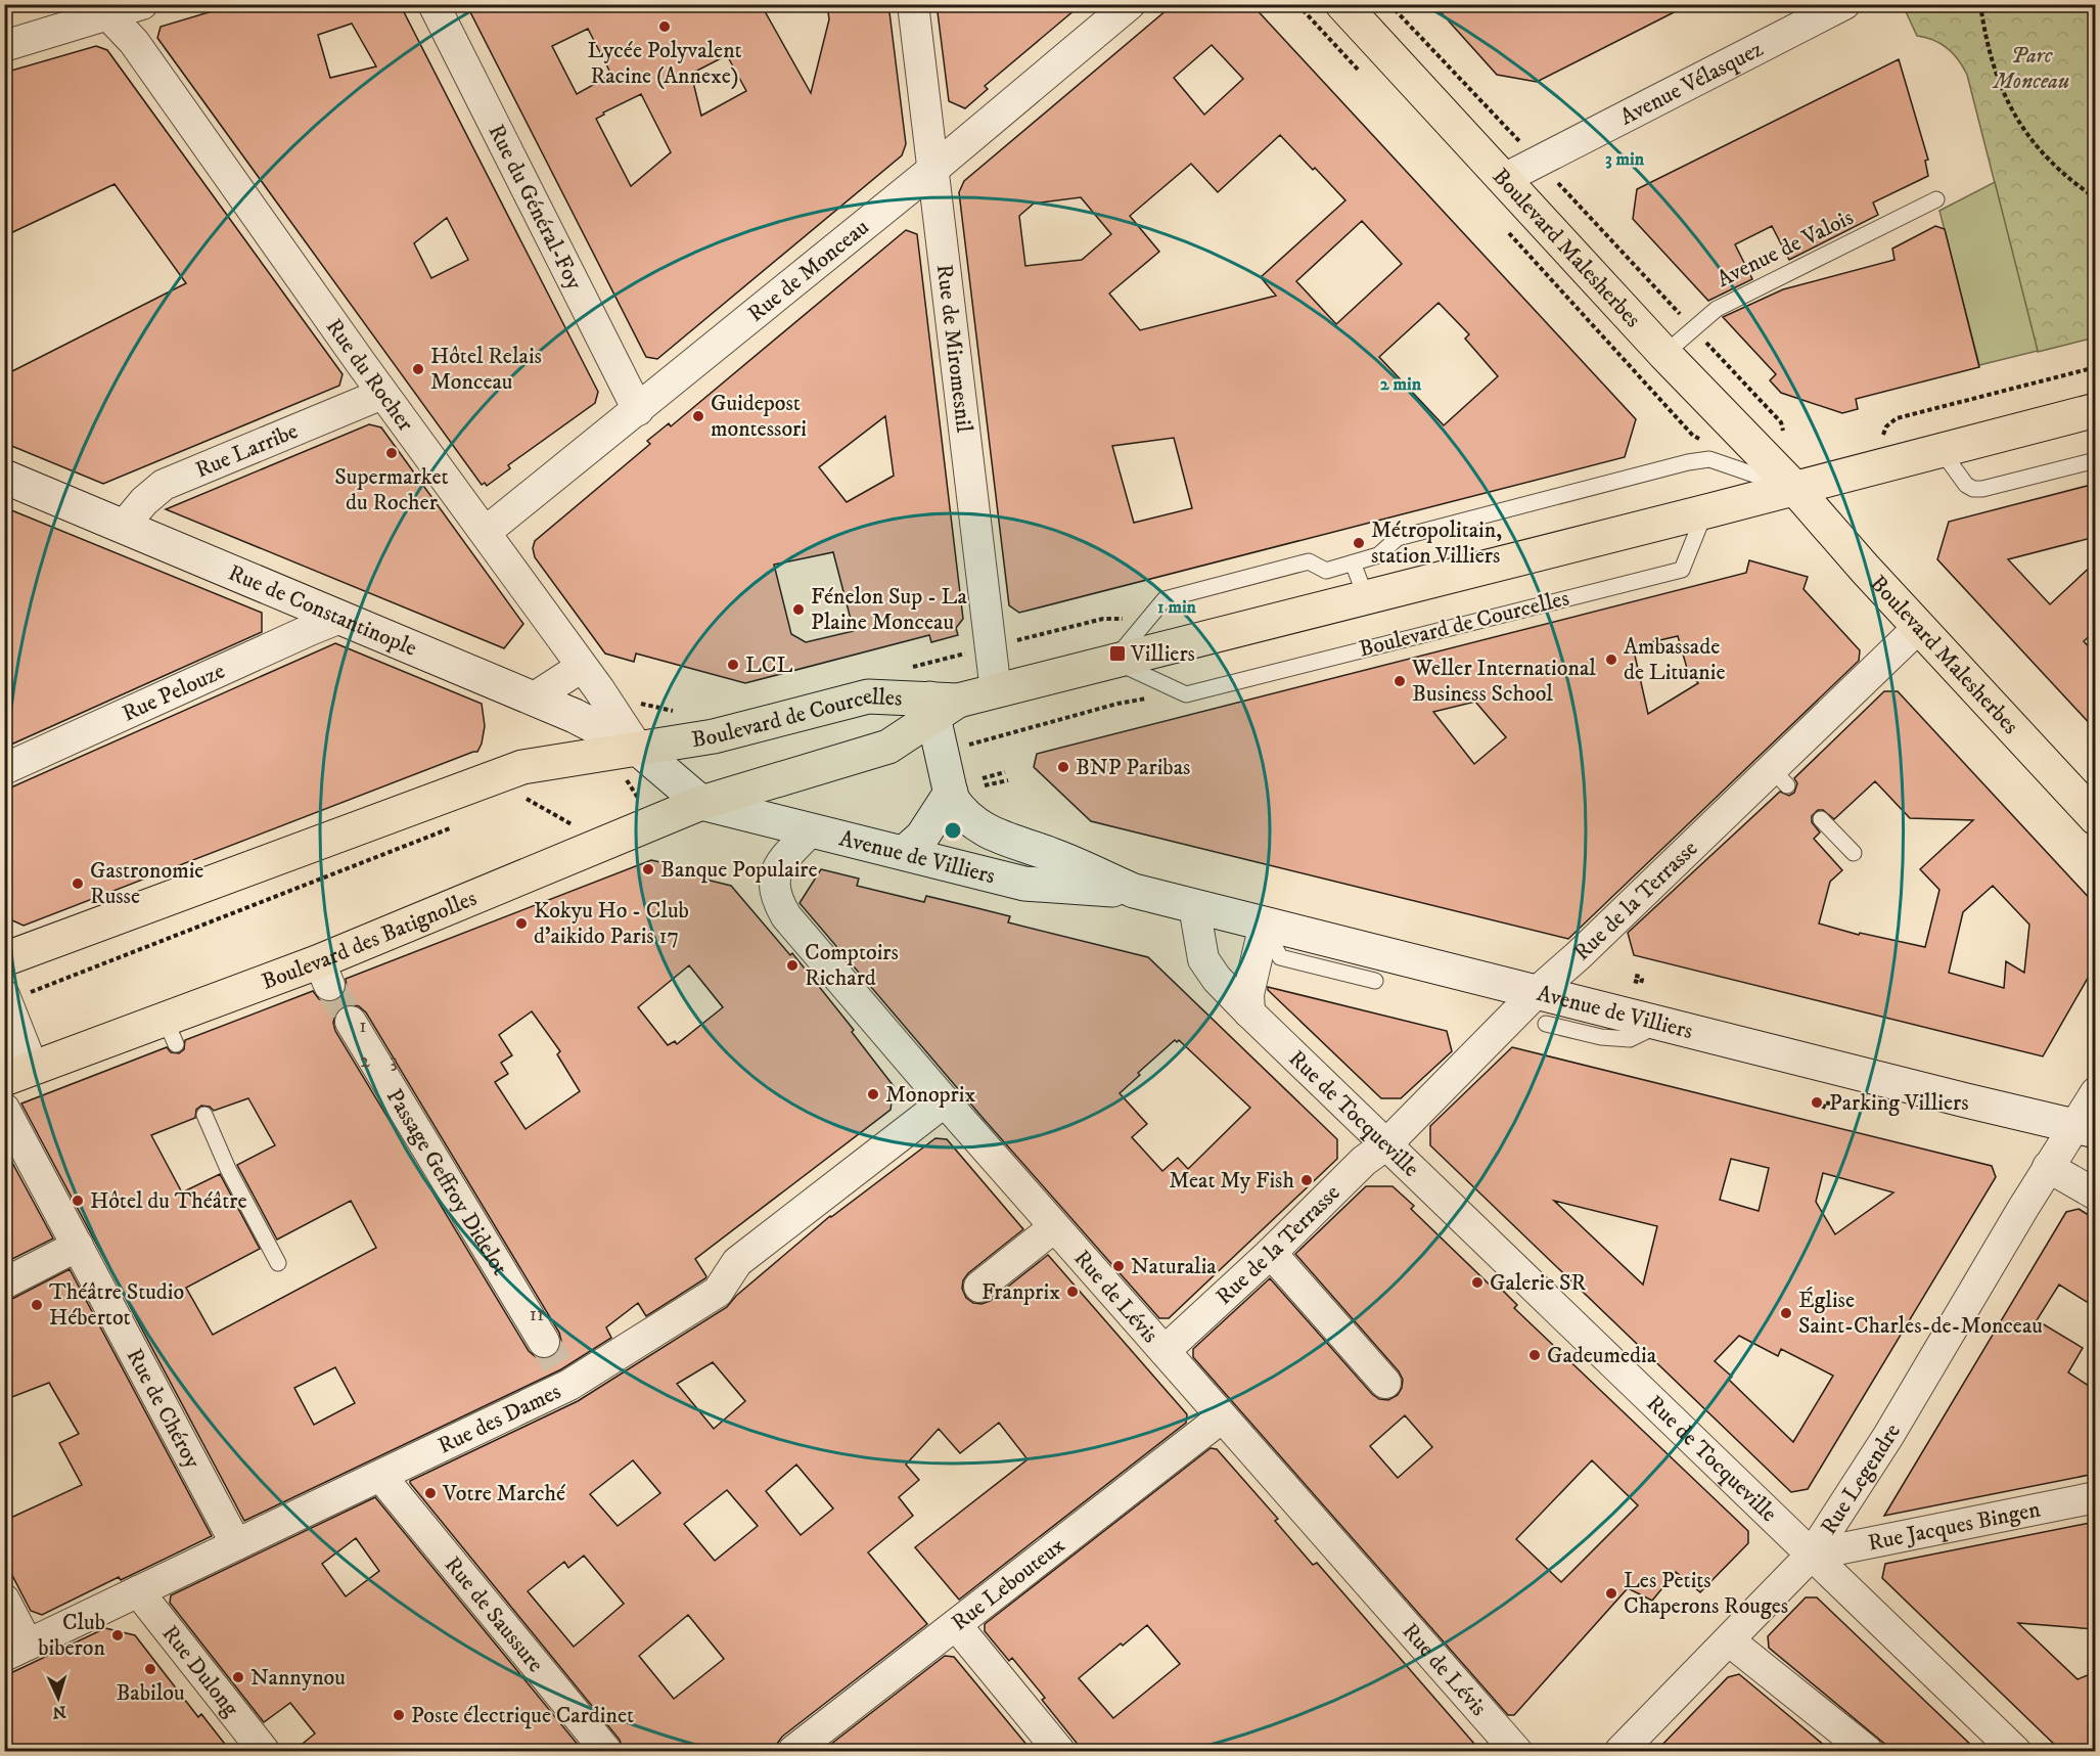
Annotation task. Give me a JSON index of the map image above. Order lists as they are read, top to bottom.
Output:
{
  "streets": {
    "main road": [
      "Boulevard Malesherbes",
      "Rue de Constantinople",
      "Boulevard de Courcelles",
      "Avenue de Villiers",
      "Boulevard des Batignolles"
    ],
    "street": [
      "Avenue Vélasquez",
      "Rue du Général-Foy",
      "Rue de Monceau",
      "Rue de Miromesnil",
      "Rue du Rocher",
      "Rue Larribe",
      "Rue Pelouze",
      "Rue de la Terrasse",
      "Rue de Tocqueville",
      "Passage Geffroy Didelot",
      "Rue de Lévis",
      "Rue de Chéroy",
      "Rue des Dames",
      "Rue Legendre",
      "Rue Jacques Bingen",
      "Rue Lebouteux",
      "Rue de Saussure",
      "Rue Dulong"
    ],
    "lane": ["Avenue de Valois"]
  },
  "crossings": [
    ["Avenue Vélasquez", "Boulevard Malesherbes"],
    ["Rue du Général-Foy", "Rue de Monceau"],
    ["Boulevard Malesherbes", "Avenue de Valois"],
    ["Boulevard Malesherbes", "Boulevard de Courcelles"],
    ["Boulevard Malesherbes", "Rue de la Terrasse"],
    ["Rue de Monceau", "Rue de Miromesnil"],
    ["Rue de Monceau", "Rue du Rocher"],
    ["Rue de Miromesnil", "Boulevard de Courcelles"],
    ["Rue du Rocher", "Rue Larribe"],
    ["Rue du Rocher", "Rue de Constantinople"],
    ["Rue du Rocher", "Boulevard de Courcelles"],
    ["Rue Larribe", "Rue de Constantinople"],
    ["Rue de Constantinople", "Boulevard de Courcelles"],
    ["Rue de Constantinople", "Rue Pelouze"],
    ["Rue de Constantinople", "Avenue de Villiers"],
    ["Rue de Constantinople", "Boulevard des Batignolles"],
    ["Boulevard de Courcelles", "Avenue de Villiers"],
    ["Boulevard de Courcelles", "Boulevard des Batignolles"],
    ["Avenue de Villiers", "Rue de la Terrasse"],
    ["Avenue de Villiers", "Boulevard des Batignolles"],
    ["Avenue de Villiers", "Rue de Tocqueville"],
    ["Avenue de Villiers", "Rue de Lévis"],
    ["Avenue de Villiers", "Rue Legendre"],
    ["Rue de la Terrasse", "Rue de Tocqueville"],
    ["Rue de la Terrasse", "Rue de Lévis"],
    ["Rue de Tocqueville", "Rue Legendre"],
    ["Rue de Tocqueville", "Rue Jacques Bingen"],
    ["Rue de Lévis", "Rue des Dames"],
    ["Rue de Lévis", "Rue Lebouteux"],
    ["Rue de Chéroy", "Rue des Dames"],
    ["Rue des Dames", "Rue de Saussure"],
    ["Rue des Dames", "Rue Dulong"],
    ["Rue Legendre", "Rue Jacques Bingen"]
  ],
  "parks": ["Parc Monceau"],
  "places": {
    "other": [
      "Lycée Polyvalent Racine (Annexe)",
      "Hôtel Relais Monceau",
      "Guidepost montessori",
      "Supermarket du Rocher",
      "Métropolitain, station Villiers",
      "Fénelon Sup - La Plaine Monceau",
      "Ambassade de Lituanie",
      "LCL",
      "Weller International Business School",
      "BNP Paribas",
      "Banque Populaire",
      "Gastronomie Russe",
      "Kokyu Ho - Club d'aikido Paris 17",
      "Comptoirs Richard",
      "Monoprix",
      "Parking Villiers",
      "Meat My Fish",
      "Hôtel du Théâtre",
      "Naturalia",
      "Galerie SR",
      "Franprix",
      "Théâtre Studio Hébertot",
      "Église Saint-Charles-de-Monceau",
      "Gadeumedia",
      "Votre Marché",
      "Les Petits Chaperons Rouges",
      "Club biberon",
      "Babilou",
      "Nannynou",
      "Poste électrique Cardinet"
    ],
    "transit": ["Villiers"]
  },
  "house_numbers": [
    "1",
    "2",
    "3",
    "11"
  ],
  "north": "bottom",
  "rings": ["3 min", "2 min", "1 min"]
}
